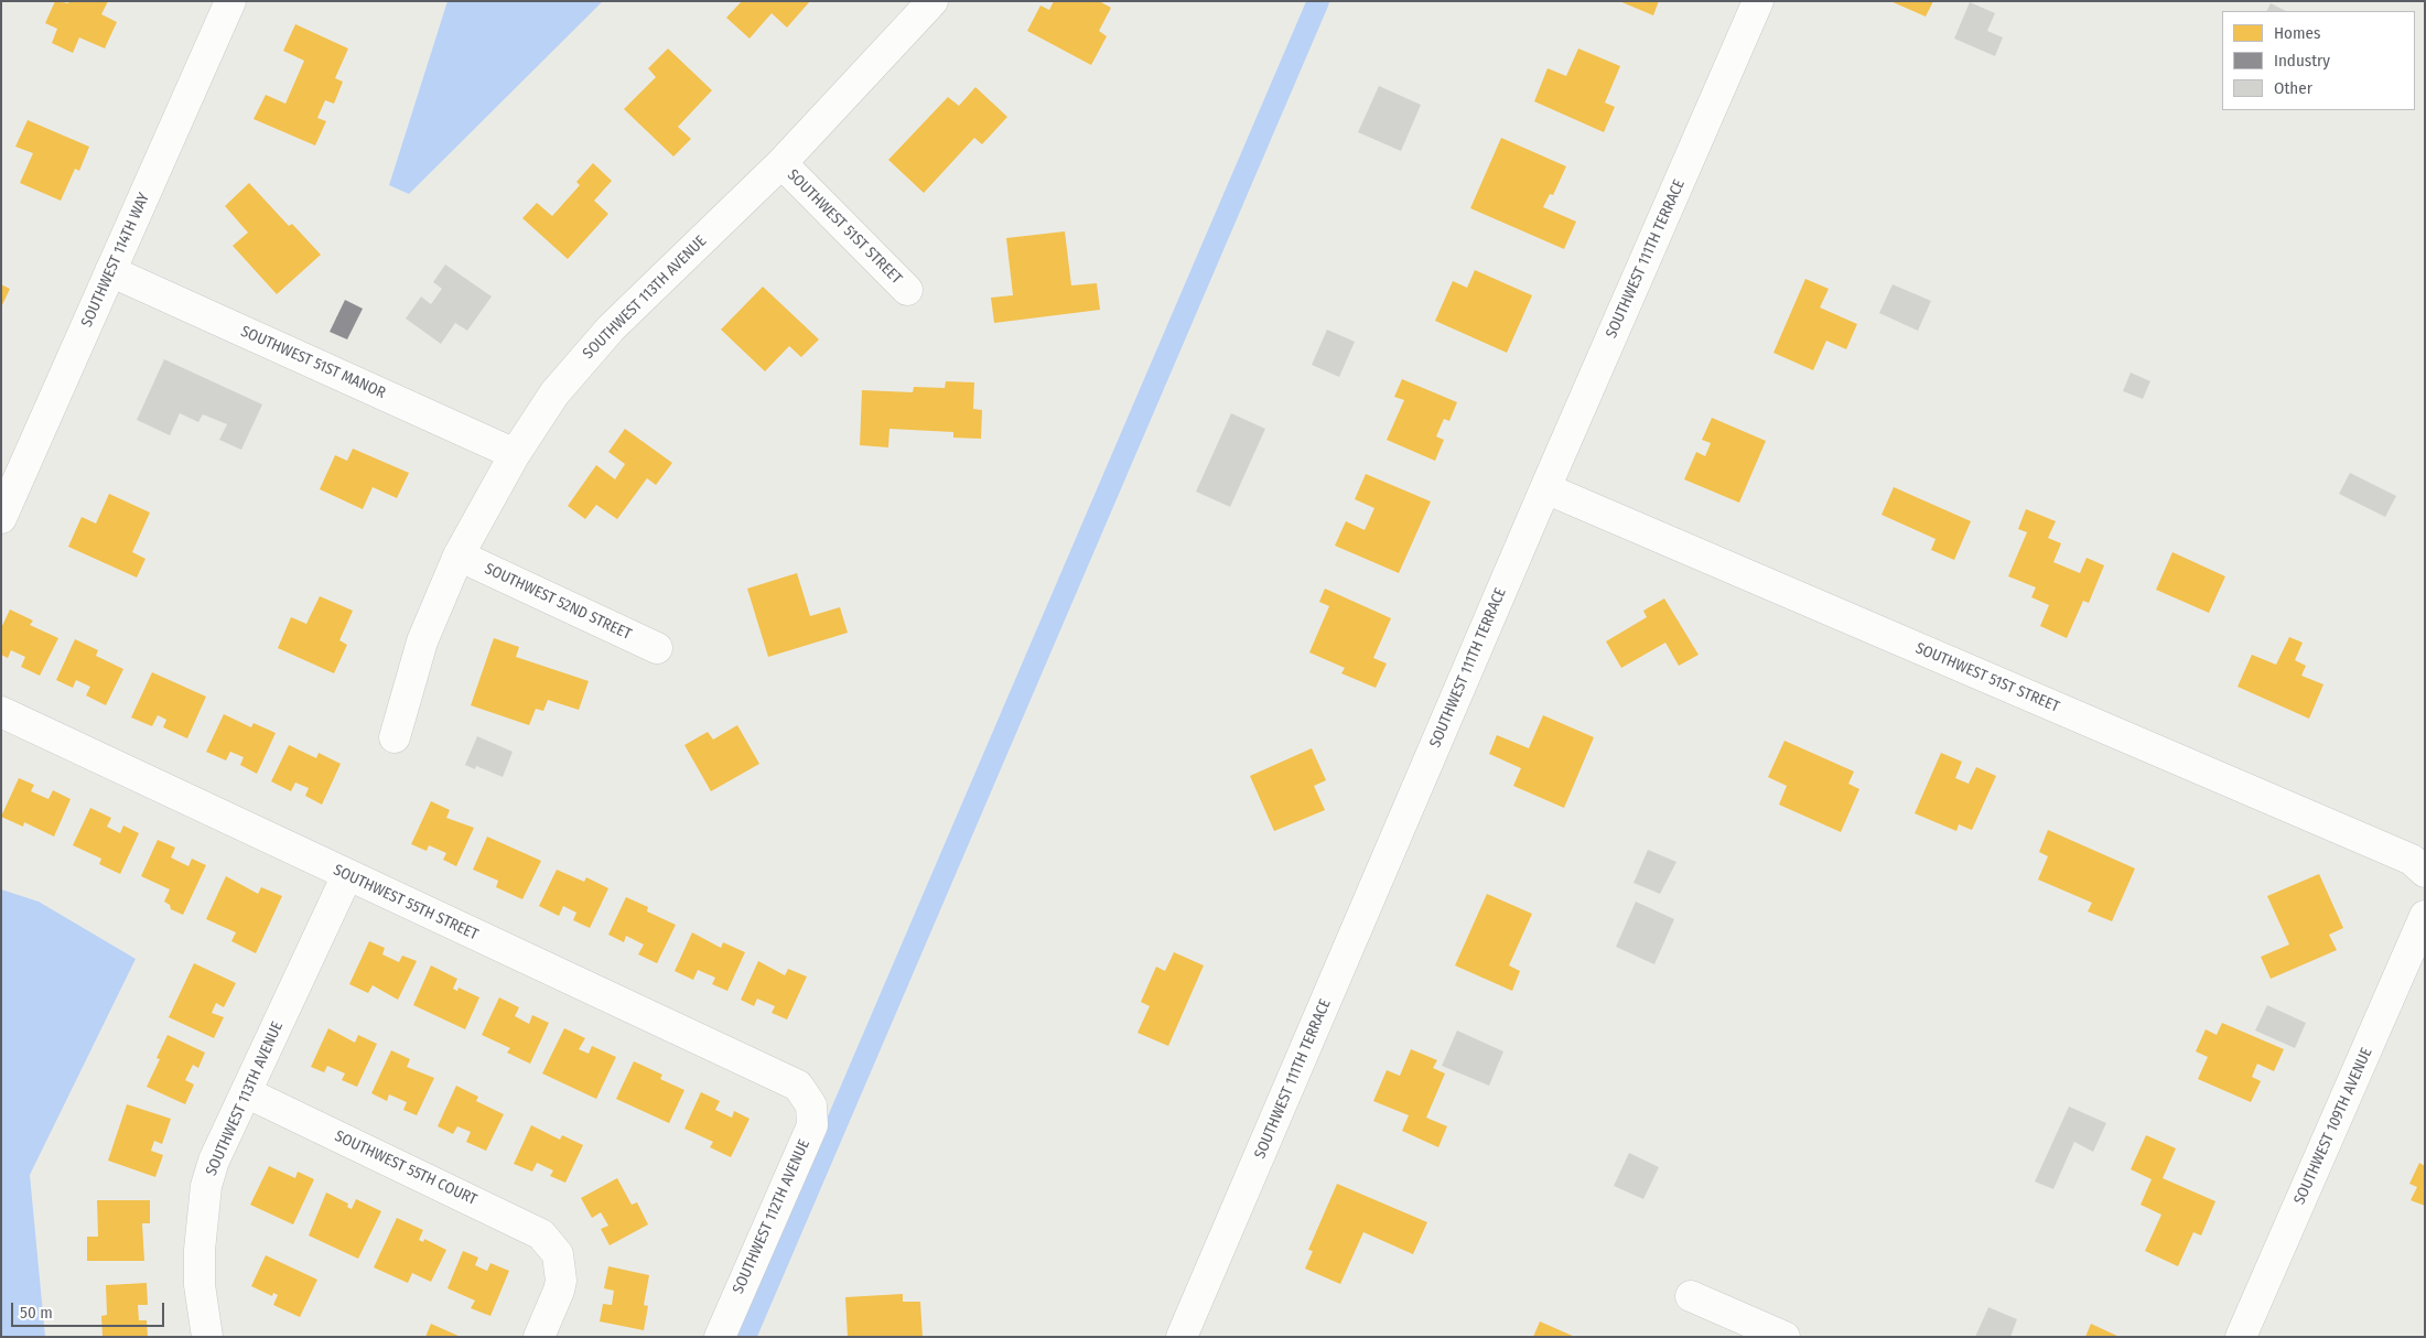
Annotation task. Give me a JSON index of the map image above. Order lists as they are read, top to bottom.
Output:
{
  "streets": {
    "street": [
      "SOUTHWEST 51ST STREET",
      "SOUTHWEST 111TH TERRACE",
      "SOUTHWEST 114TH WAY",
      "SOUTHWEST 113TH AVENUE",
      "SOUTHWEST 51ST MANOR",
      "SOUTHWEST 52ND STREET",
      "SOUTHWEST 55TH STREET",
      "SOUTHWEST 109TH AVENUE",
      "SOUTHWEST 55TH COURT",
      "SOUTHWEST 112TH AVENUE"
    ]
  },
  "crossings": [
    ["SOUTHWEST 51ST STREET", "SOUTHWEST 111TH TERRACE"],
    ["SOUTHWEST 51ST STREET", "SOUTHWEST 113TH AVENUE"],
    ["SOUTHWEST 114TH WAY", "SOUTHWEST 51ST MANOR"],
    ["SOUTHWEST 113TH AVENUE", "SOUTHWEST 51ST MANOR"],
    ["SOUTHWEST 113TH AVENUE", "SOUTHWEST 52ND STREET"],
    ["SOUTHWEST 113TH AVENUE", "SOUTHWEST 55TH STREET"],
    ["SOUTHWEST 113TH AVENUE", "SOUTHWEST 55TH COURT"],
    ["SOUTHWEST 55TH STREET", "SOUTHWEST 112TH AVENUE"]
  ],
  "legend": ["Homes", "Industry", "Other"],
  "scale_bar": "50 m"
}
